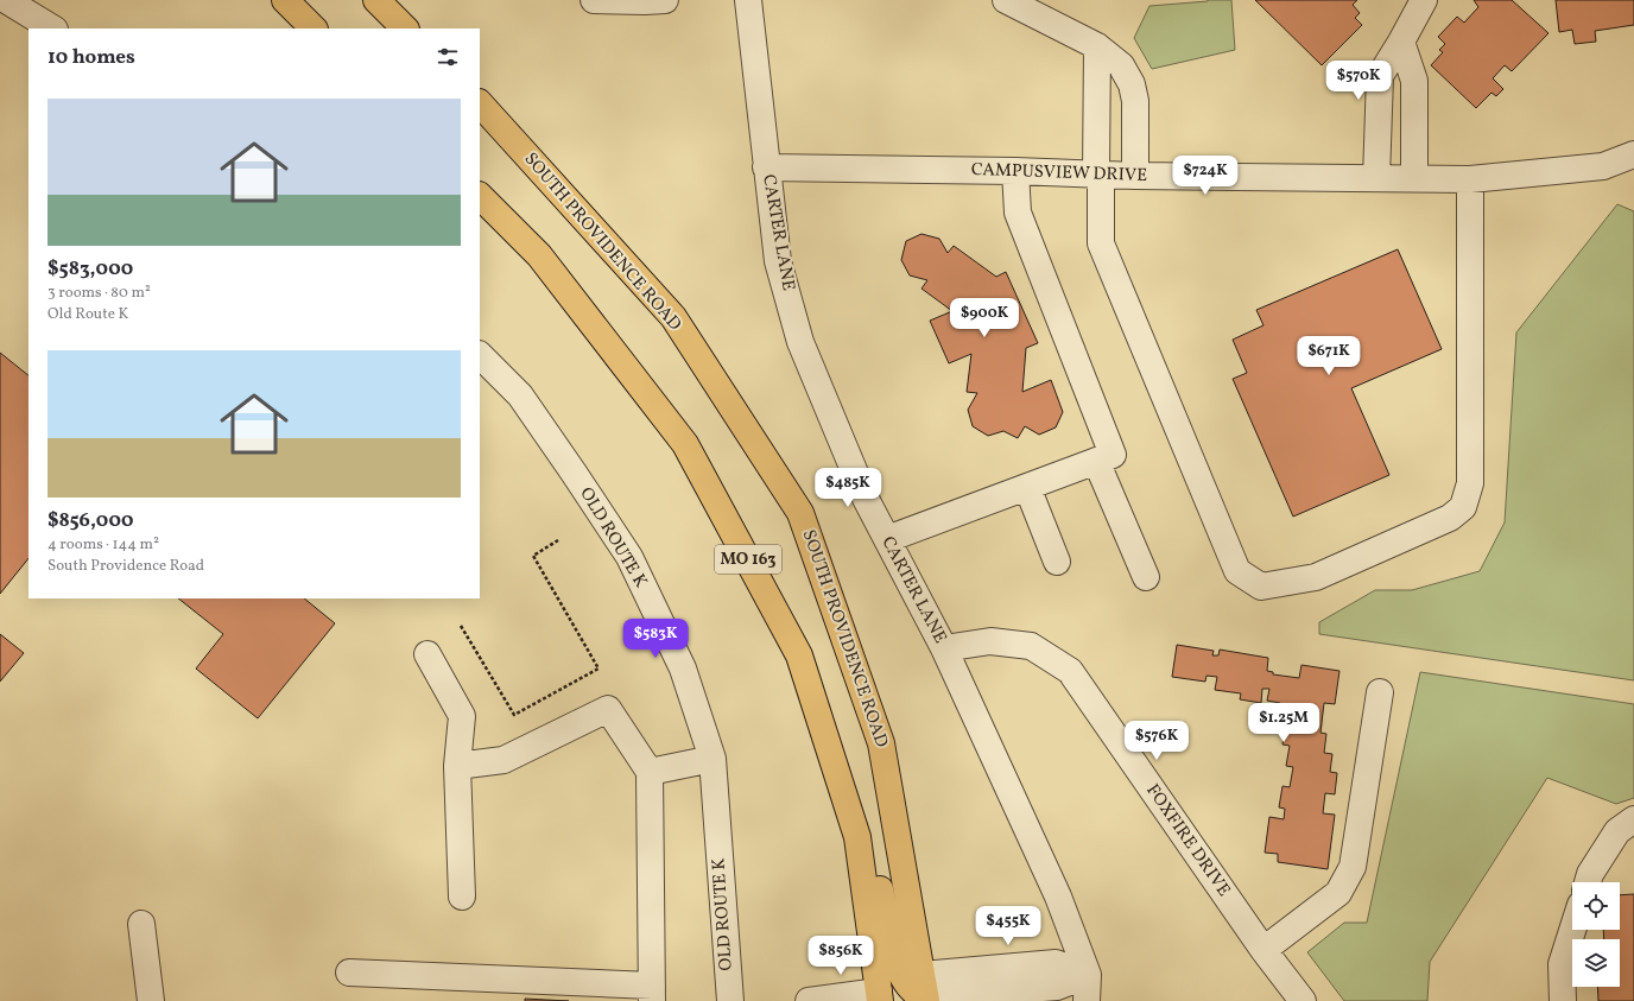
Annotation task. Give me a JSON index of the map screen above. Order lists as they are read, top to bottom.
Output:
{
  "streets": {
    "main road": ["SOUTH PROVIDENCE ROAD", "MO 163"],
    "street": [
      "CAMPUSVIEW DRIVE",
      "CARTER LANE",
      "OLD ROUTE K",
      "FOXFIRE DRIVE"
    ]
  },
  "crossings": [
    ["CAMPUSVIEW DRIVE", "CARTER LANE"],
    ["CARTER LANE", "FOXFIRE DRIVE"]
  ],
  "page": {
    "heading": "10 homes",
    "price": [
      "$570K",
      "$724K",
      "$900K",
      "$671K",
      "$485K",
      "$583K",
      "$1.25M",
      "$576K",
      "$455K",
      "$856K"
    ],
    "list": [
      {
        "name": "$583,000",
        "note": "3 rooms · 80 m² · Old Route K"
      },
      {
        "name": "$856,000",
        "note": "4 rooms · 144 m² · South Providence Road"
      }
    ]
  }
}
